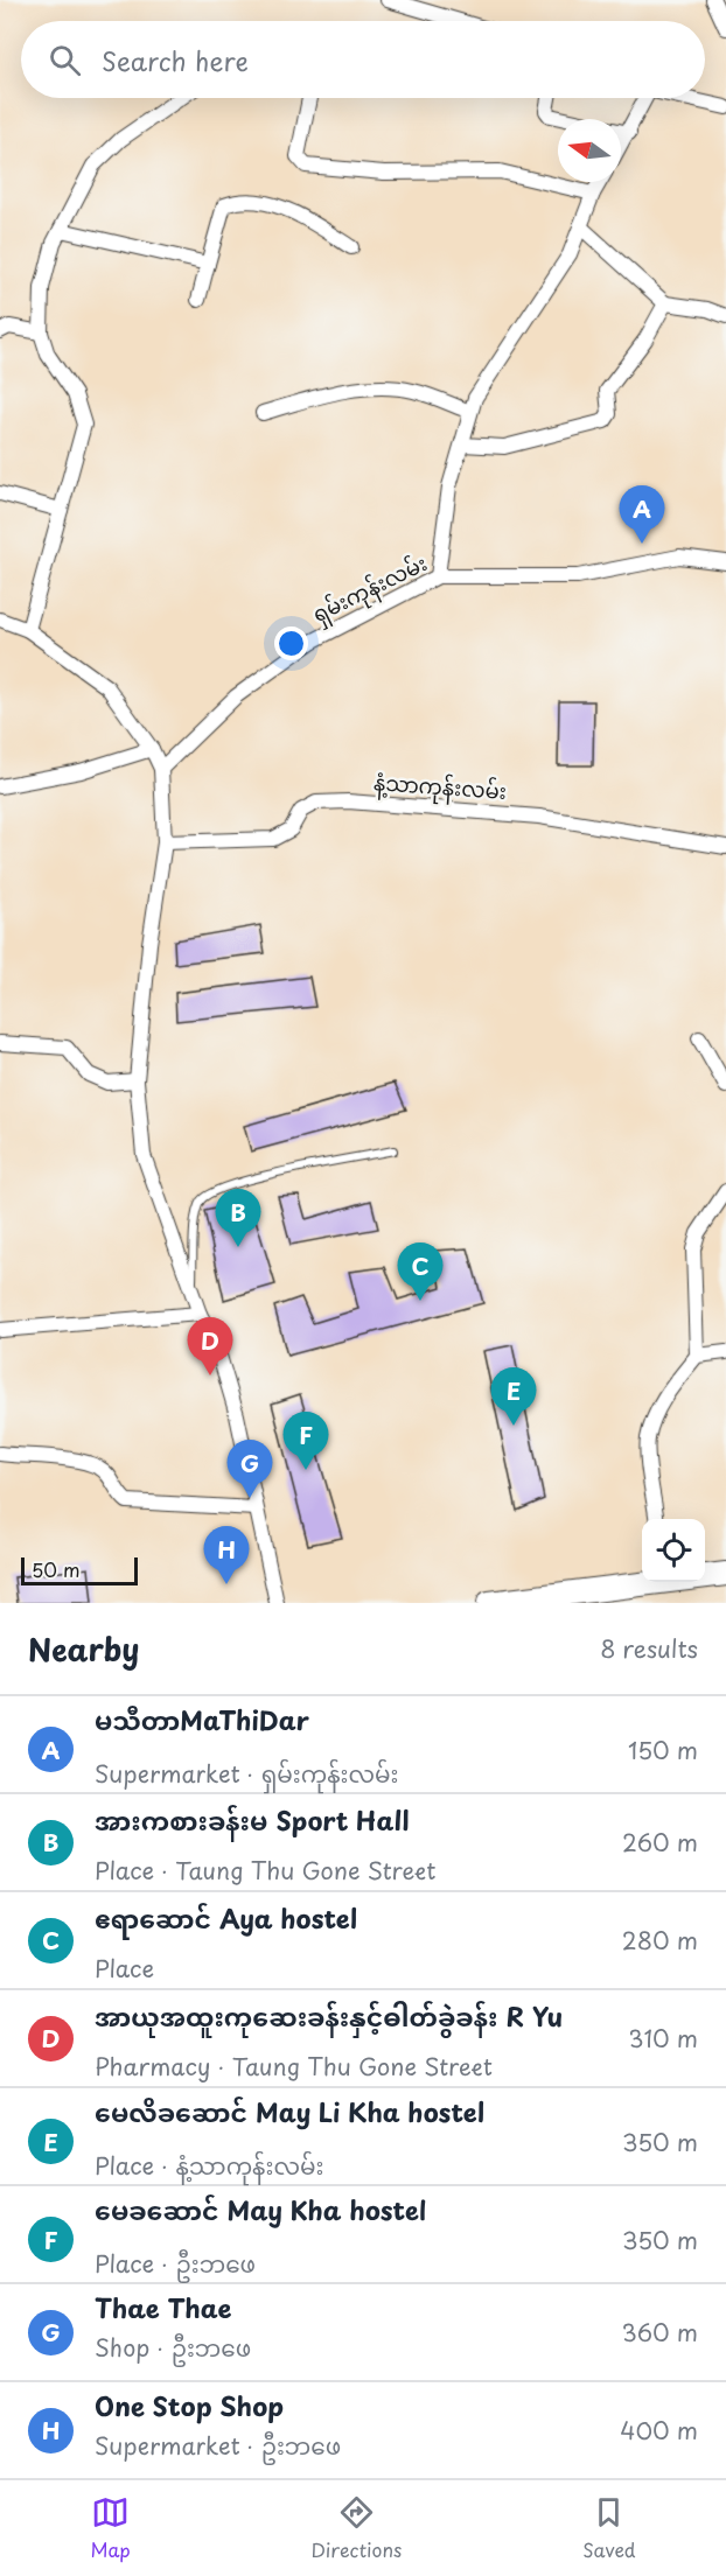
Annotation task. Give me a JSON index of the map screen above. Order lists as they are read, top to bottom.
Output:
{
  "streets": {
    "street": ["ရှမ်းကုန်းလမ်း", "နံ့သာကုန်းလမ်း"]
  },
  "scale_bar": "50 m",
  "north": "left",
  "page": {
    "search": "Search here",
    "pins": [
      "A",
      "B",
      "C",
      "D",
      "E",
      "F",
      "G",
      "H"
    ],
    "scale": "50 m",
    "heading": ["Nearby", "8 results"],
    "list": [
      {
        "mark": "A",
        "name": "မသီတာMaThiDar",
        "note": "Supermarket · ရှမ်းကုန်းလမ်း",
        "value": "150 m"
      },
      {
        "mark": "B",
        "name": "အားကစားခန်းမ Sport Hall",
        "note": "Place · Taung Thu Gone Street",
        "value": "260 m"
      },
      {
        "mark": "C",
        "name": "ဧရာဆောင် Aya hostel",
        "note": "Place",
        "value": "280 m"
      },
      {
        "mark": "D",
        "name": "အာယုအထူးကုဆေးခန်းနှင့်ဓါတ်ခွဲခန်း R Yu",
        "note": "Pharmacy · Taung Thu Gone Street",
        "value": "310 m"
      },
      {
        "mark": "E",
        "name": "မေလိခဆောင် May Li Kha hostel",
        "note": "Place · နံ့သာကုန်းလမ်း",
        "value": "350 m"
      },
      {
        "mark": "F",
        "name": "မေခဆောင် May Kha hostel",
        "note": "Place · ဦးဘဖေ",
        "value": "350 m"
      },
      {
        "mark": "G",
        "name": "Thae Thae",
        "note": "Shop · ဦးဘဖေ",
        "value": "360 m"
      },
      {
        "mark": "H",
        "name": "One Stop Shop",
        "note": "Supermarket · ဦးဘဖေ",
        "value": "400 m"
      }
    ],
    "nav": ["Map", "Directions", "Saved"]
  }
}
